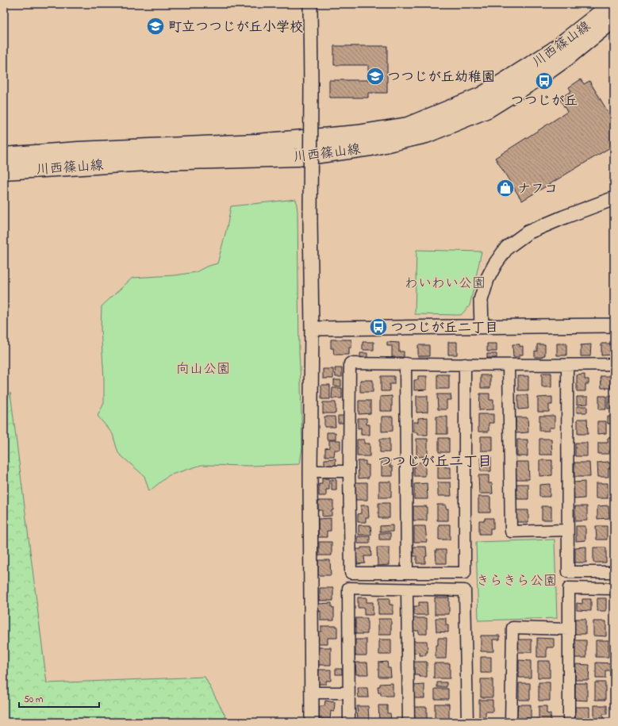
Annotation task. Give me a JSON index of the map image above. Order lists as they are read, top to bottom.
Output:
{
  "streets": {
    "main road": ["川西篠山線"]
  },
  "districts": ["つつじが丘二丁目"],
  "parks": ["わいわい公園", "向山公園", "きらきら公園"],
  "places": {
    "school or university": ["町立つつじが丘小学校", "つつじが丘幼稚園"],
    "bus stop": ["つつじが丘", "つつじが丘二丁目"],
    "shop": ["ナフコ"]
  },
  "scale_bar": "50 m"
}
